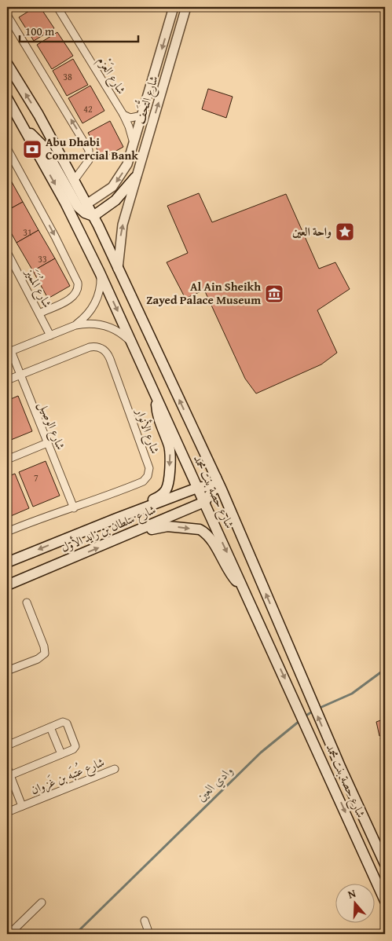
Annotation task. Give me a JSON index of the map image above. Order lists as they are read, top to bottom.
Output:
{
  "streets": {
    "main road": ["شارع حصة بنت محمد", "شارع سلطان بن زايد الأول"],
    "street": [
      "شارع العَزْم",
      "شارع التُّحَف",
      "شارع المُمَيَز",
      "شارع الوصيل",
      "شارع الأنوار",
      "شارع عُتبَه بن غَزوان"
    ]
  },
  "crossings": [
    ["شارع العَزْم", "شارع التُّحَف"],
    ["شارع التُّحَف", "شارع حصة بنت محمد"],
    ["شارع الوصيل", "شارع الأنوار"],
    ["شارع حصة بنت محمد", "شارع سلطان بن زايد الأول"]
  ],
  "water": ["وادي العين"],
  "places": {
    "bank": ["Abu Dhabi Commercial Bank"],
    "place": ["واحة العين"],
    "museum": ["Al Ain Sheikh Zayed Palace Museum"]
  },
  "house_numbers": [
    "38",
    "42",
    "31",
    "33",
    "7"
  ],
  "scale_bar": "100 m",
  "north": "top"
}
